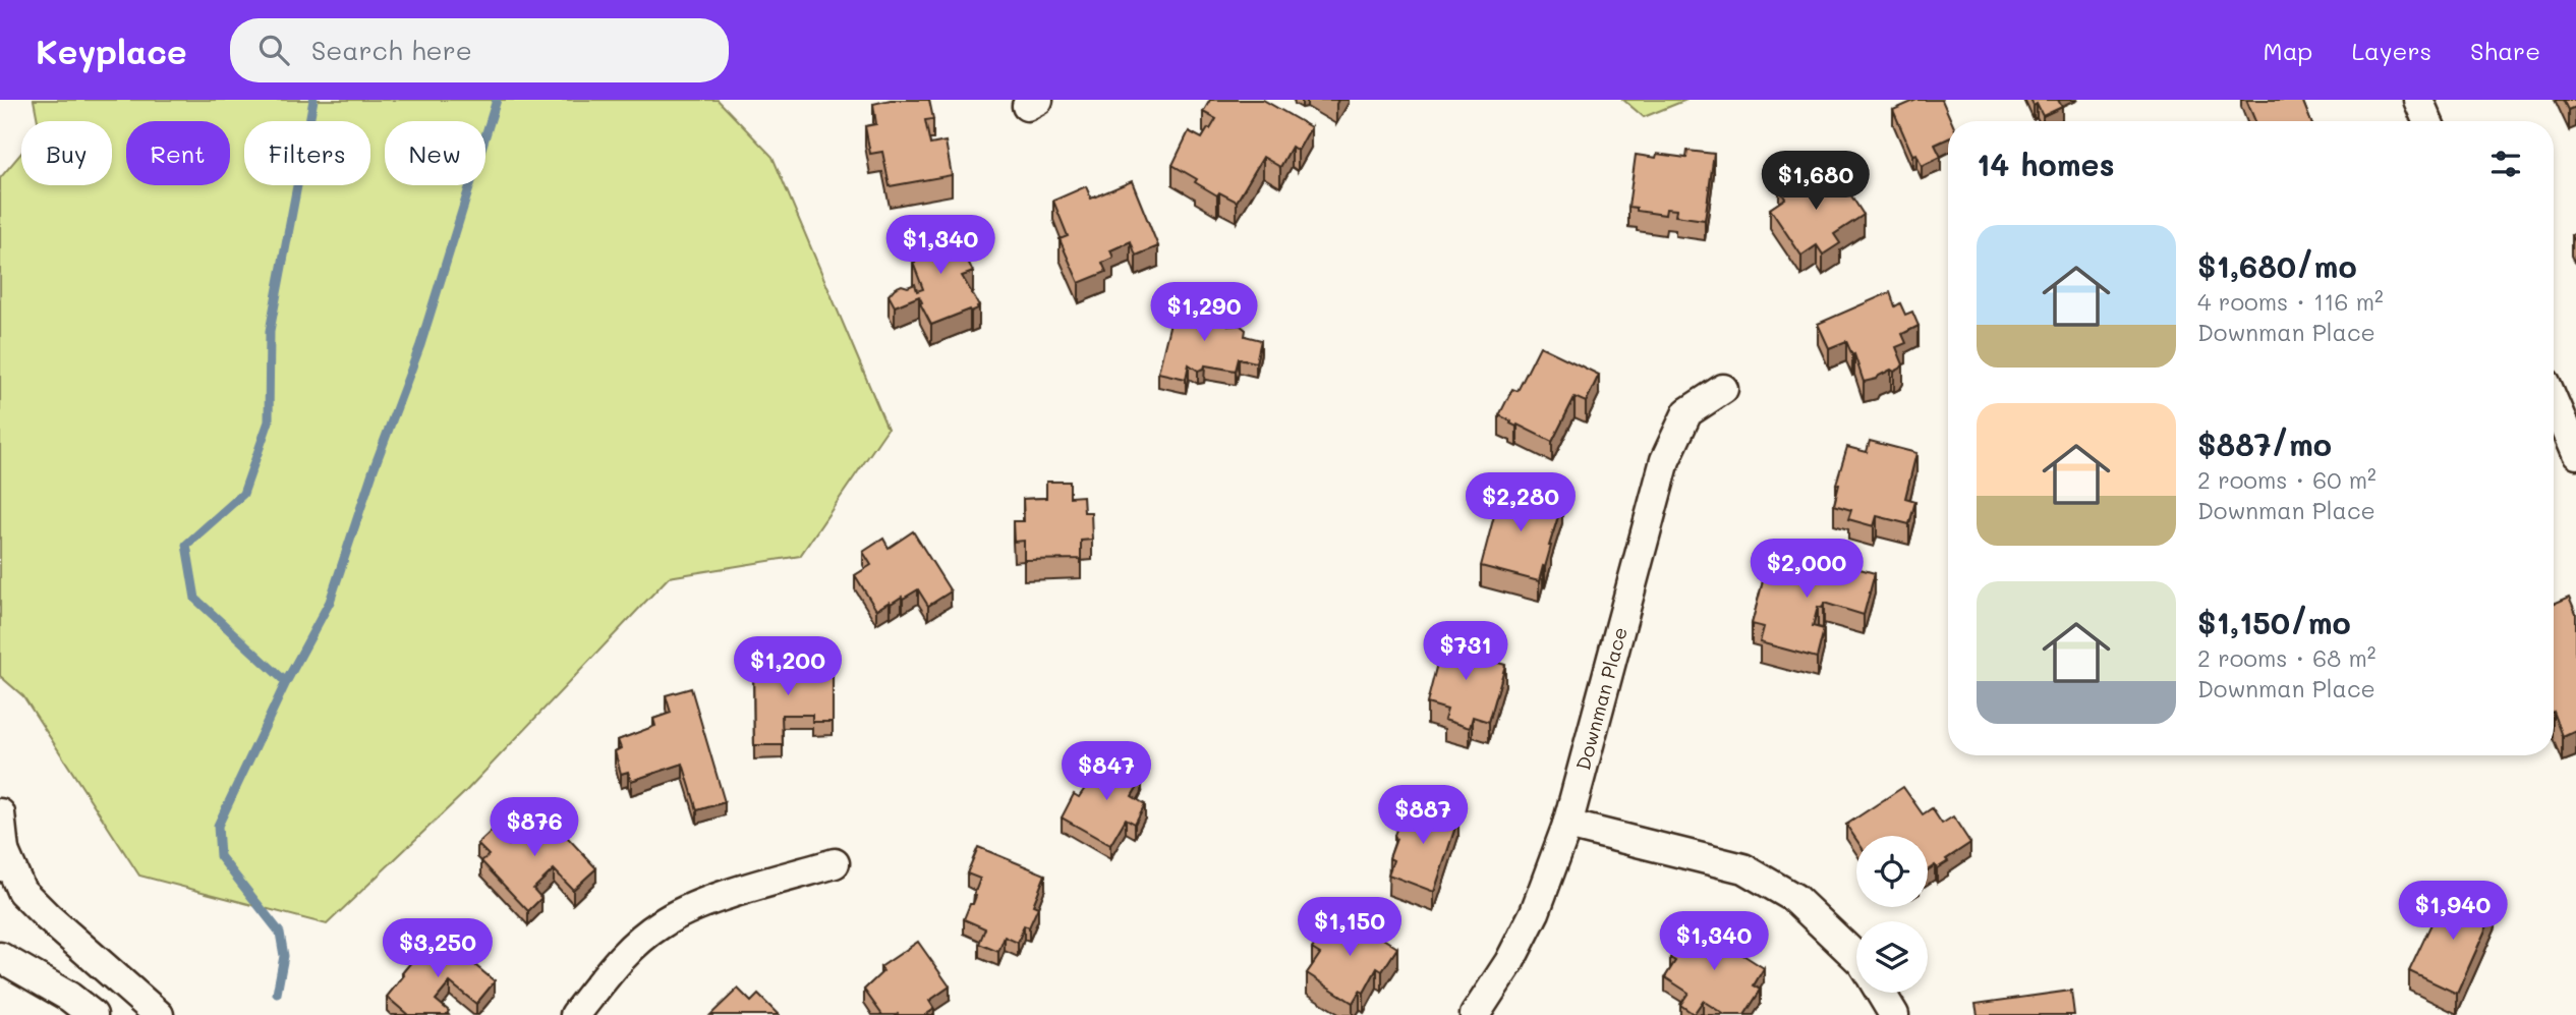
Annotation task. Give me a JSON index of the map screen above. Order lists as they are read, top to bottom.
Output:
{
  "streets": {
    "street": ["Downman Place"]
  },
  "page": {
    "header": "Keyplace",
    "search": "Search here",
    "nav": ["Map", "Layers", "Share"],
    "chip": [
      "Buy",
      "Rent",
      "Filters",
      "New"
    ],
    "heading": "14 homes",
    "price": [
      "$1,680",
      "$1,340",
      "$1,290",
      "$2,280",
      "$2,000",
      "$731",
      "$1,200",
      "$847",
      "$887",
      "$876",
      "$1,940",
      "$1,150",
      "$1,340",
      "$3,250"
    ],
    "list": [
      {
        "name": "$1,680/mo",
        "note": "4 rooms · 116 m² · Downman Place"
      },
      {
        "name": "$887/mo",
        "note": "2 rooms · 60 m² · Downman Place"
      },
      {
        "name": "$1,150/mo",
        "note": "2 rooms · 68 m² · Downman Place"
      }
    ]
  }
}
